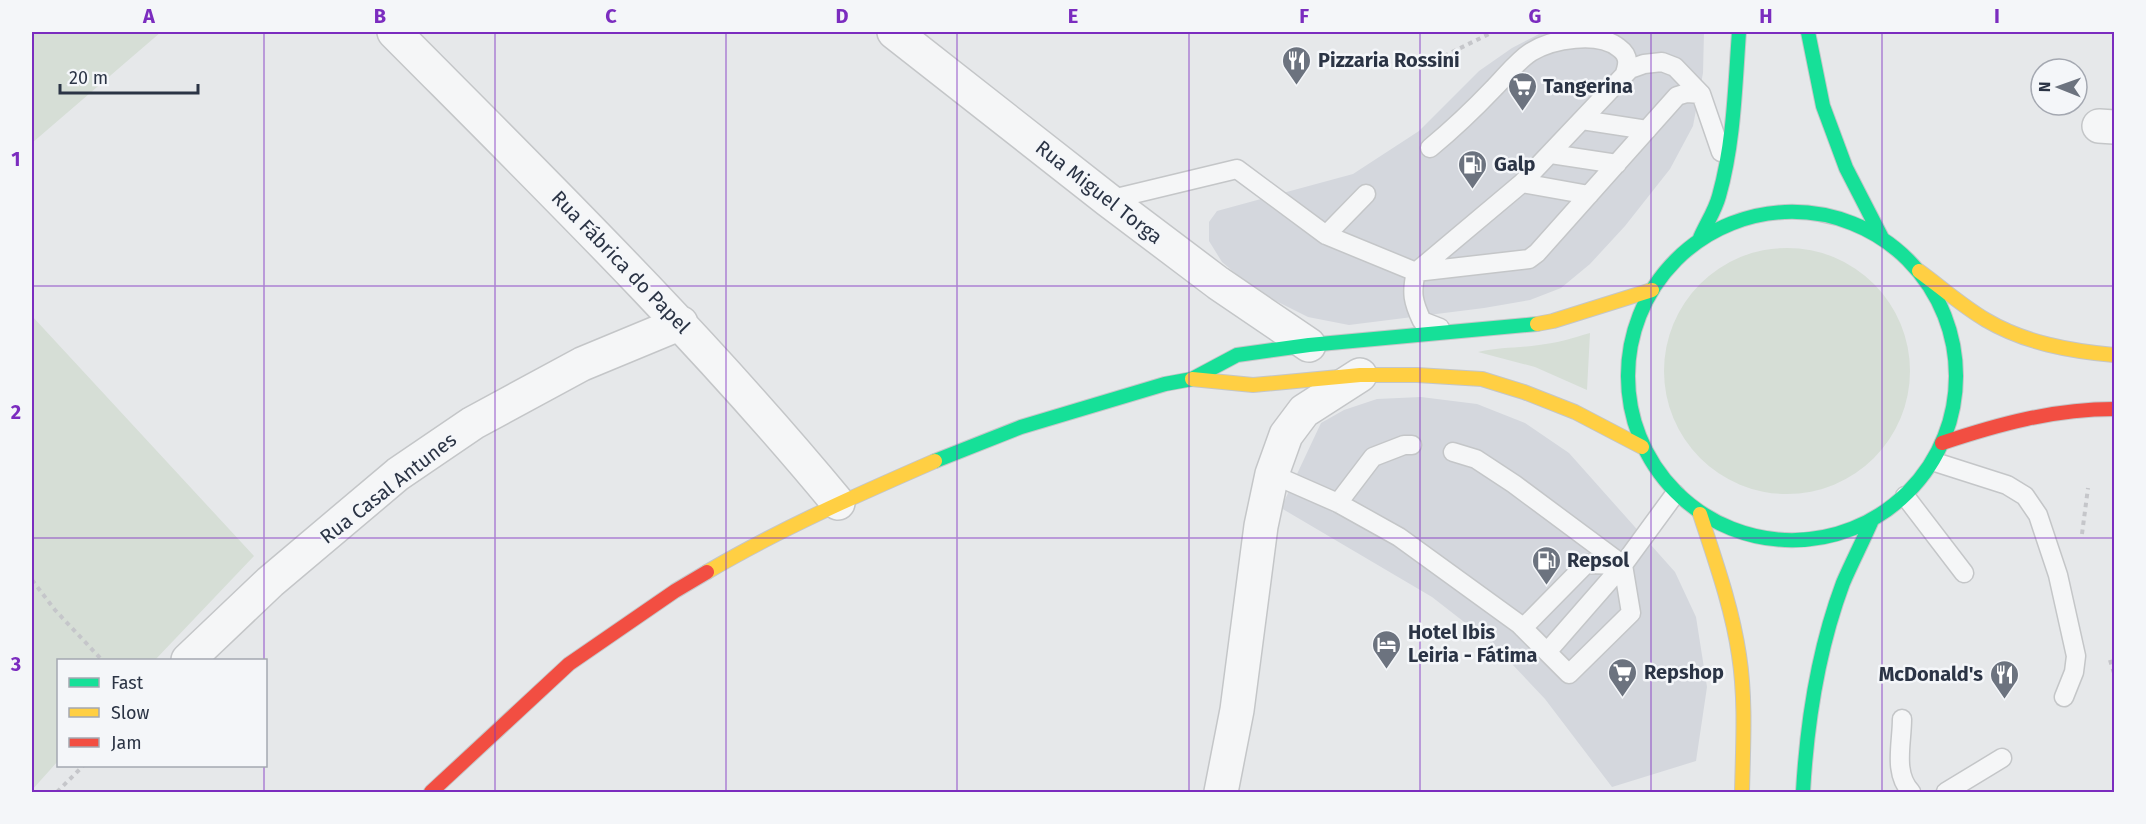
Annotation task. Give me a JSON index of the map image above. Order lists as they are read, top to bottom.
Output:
{
  "streets": {
    "street": ["Rua Miguel Torga", "Rua Fábrica do Papel", "Rua Casal Antunes"]
  },
  "crossings": [
    ["Rua Fábrica do Papel", "Rua Casal Antunes"]
  ],
  "places": {
    "restaurant": ["Pizzaria Rossini", "McDonald's"],
    "supermarket": ["Tangerina", "Repshop"],
    "fuel station": ["Galp", "Repsol"],
    "hotel": ["Hotel Ibis Leiria - Fátima"]
  },
  "legend": ["Fast", "Slow", "Jam"],
  "scale_bar": "20 m",
  "north": "left",
  "grid": {
    "columns": [
      "A",
      "B",
      "C",
      "D",
      "E",
      "F",
      "G",
      "H",
      "I"
    ],
    "rows": ["1", "2", "3"]
  }
}
